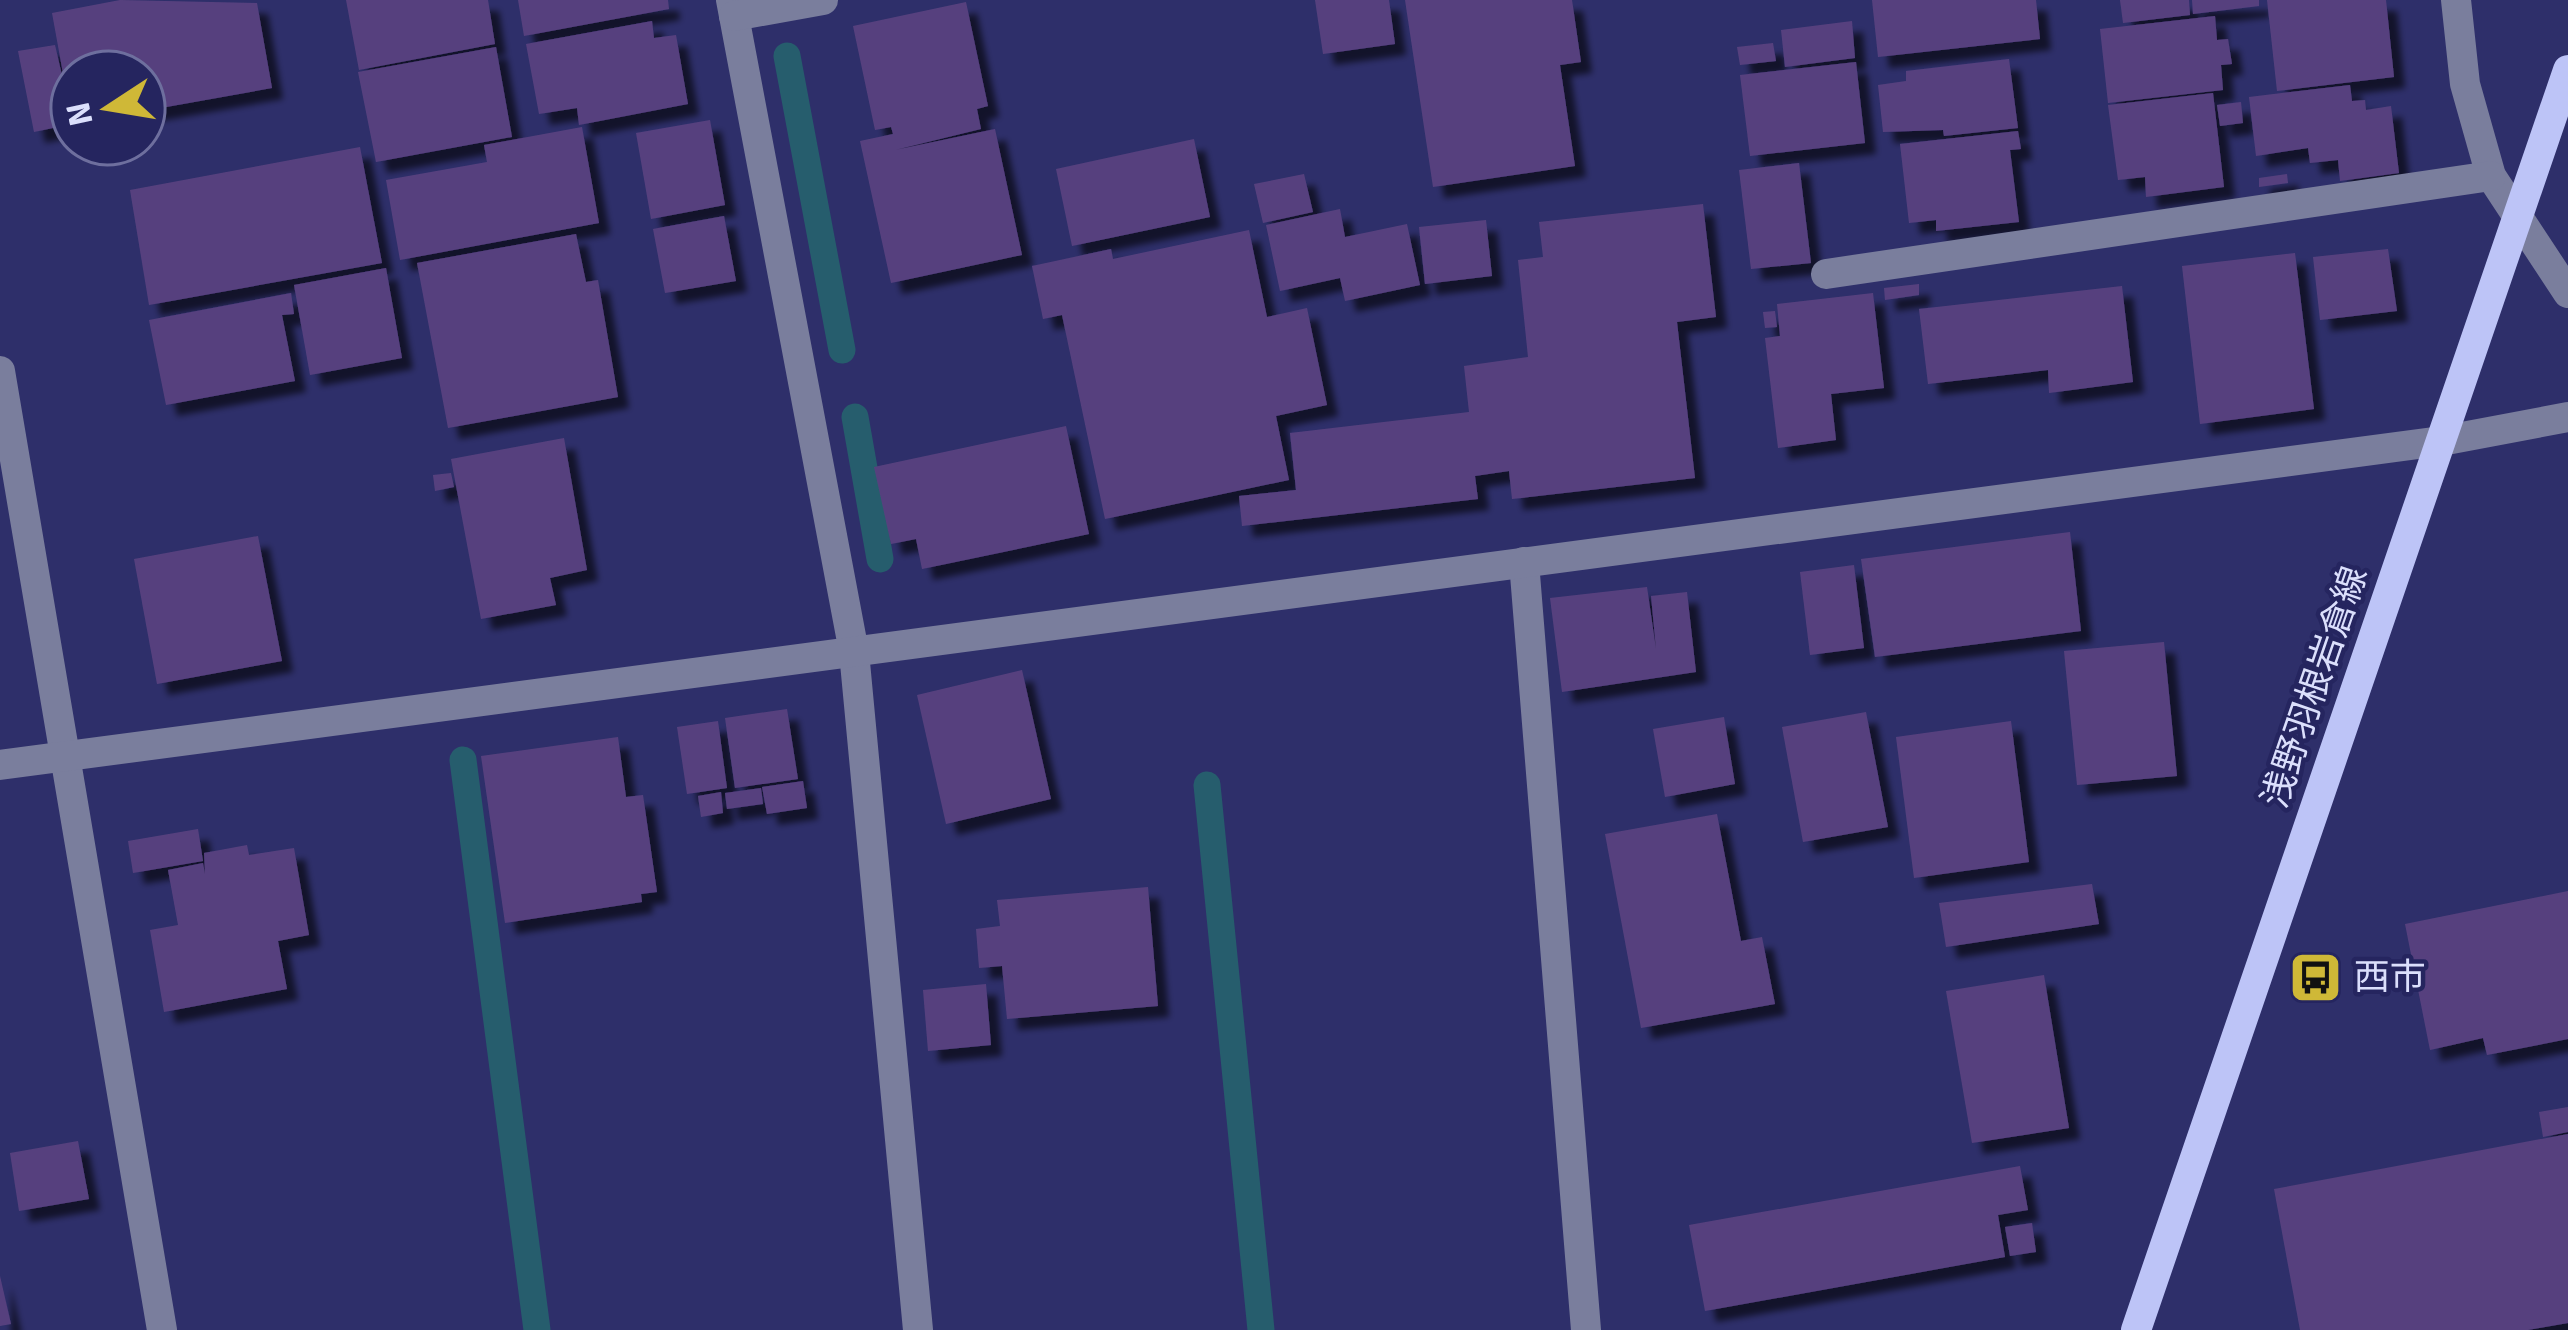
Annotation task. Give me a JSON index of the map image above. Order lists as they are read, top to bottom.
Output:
{
  "streets": {
    "main road": ["浅野羽根岩倉線"]
  },
  "places": {
    "bus stop": ["西市"]
  },
  "north": "left"
}
